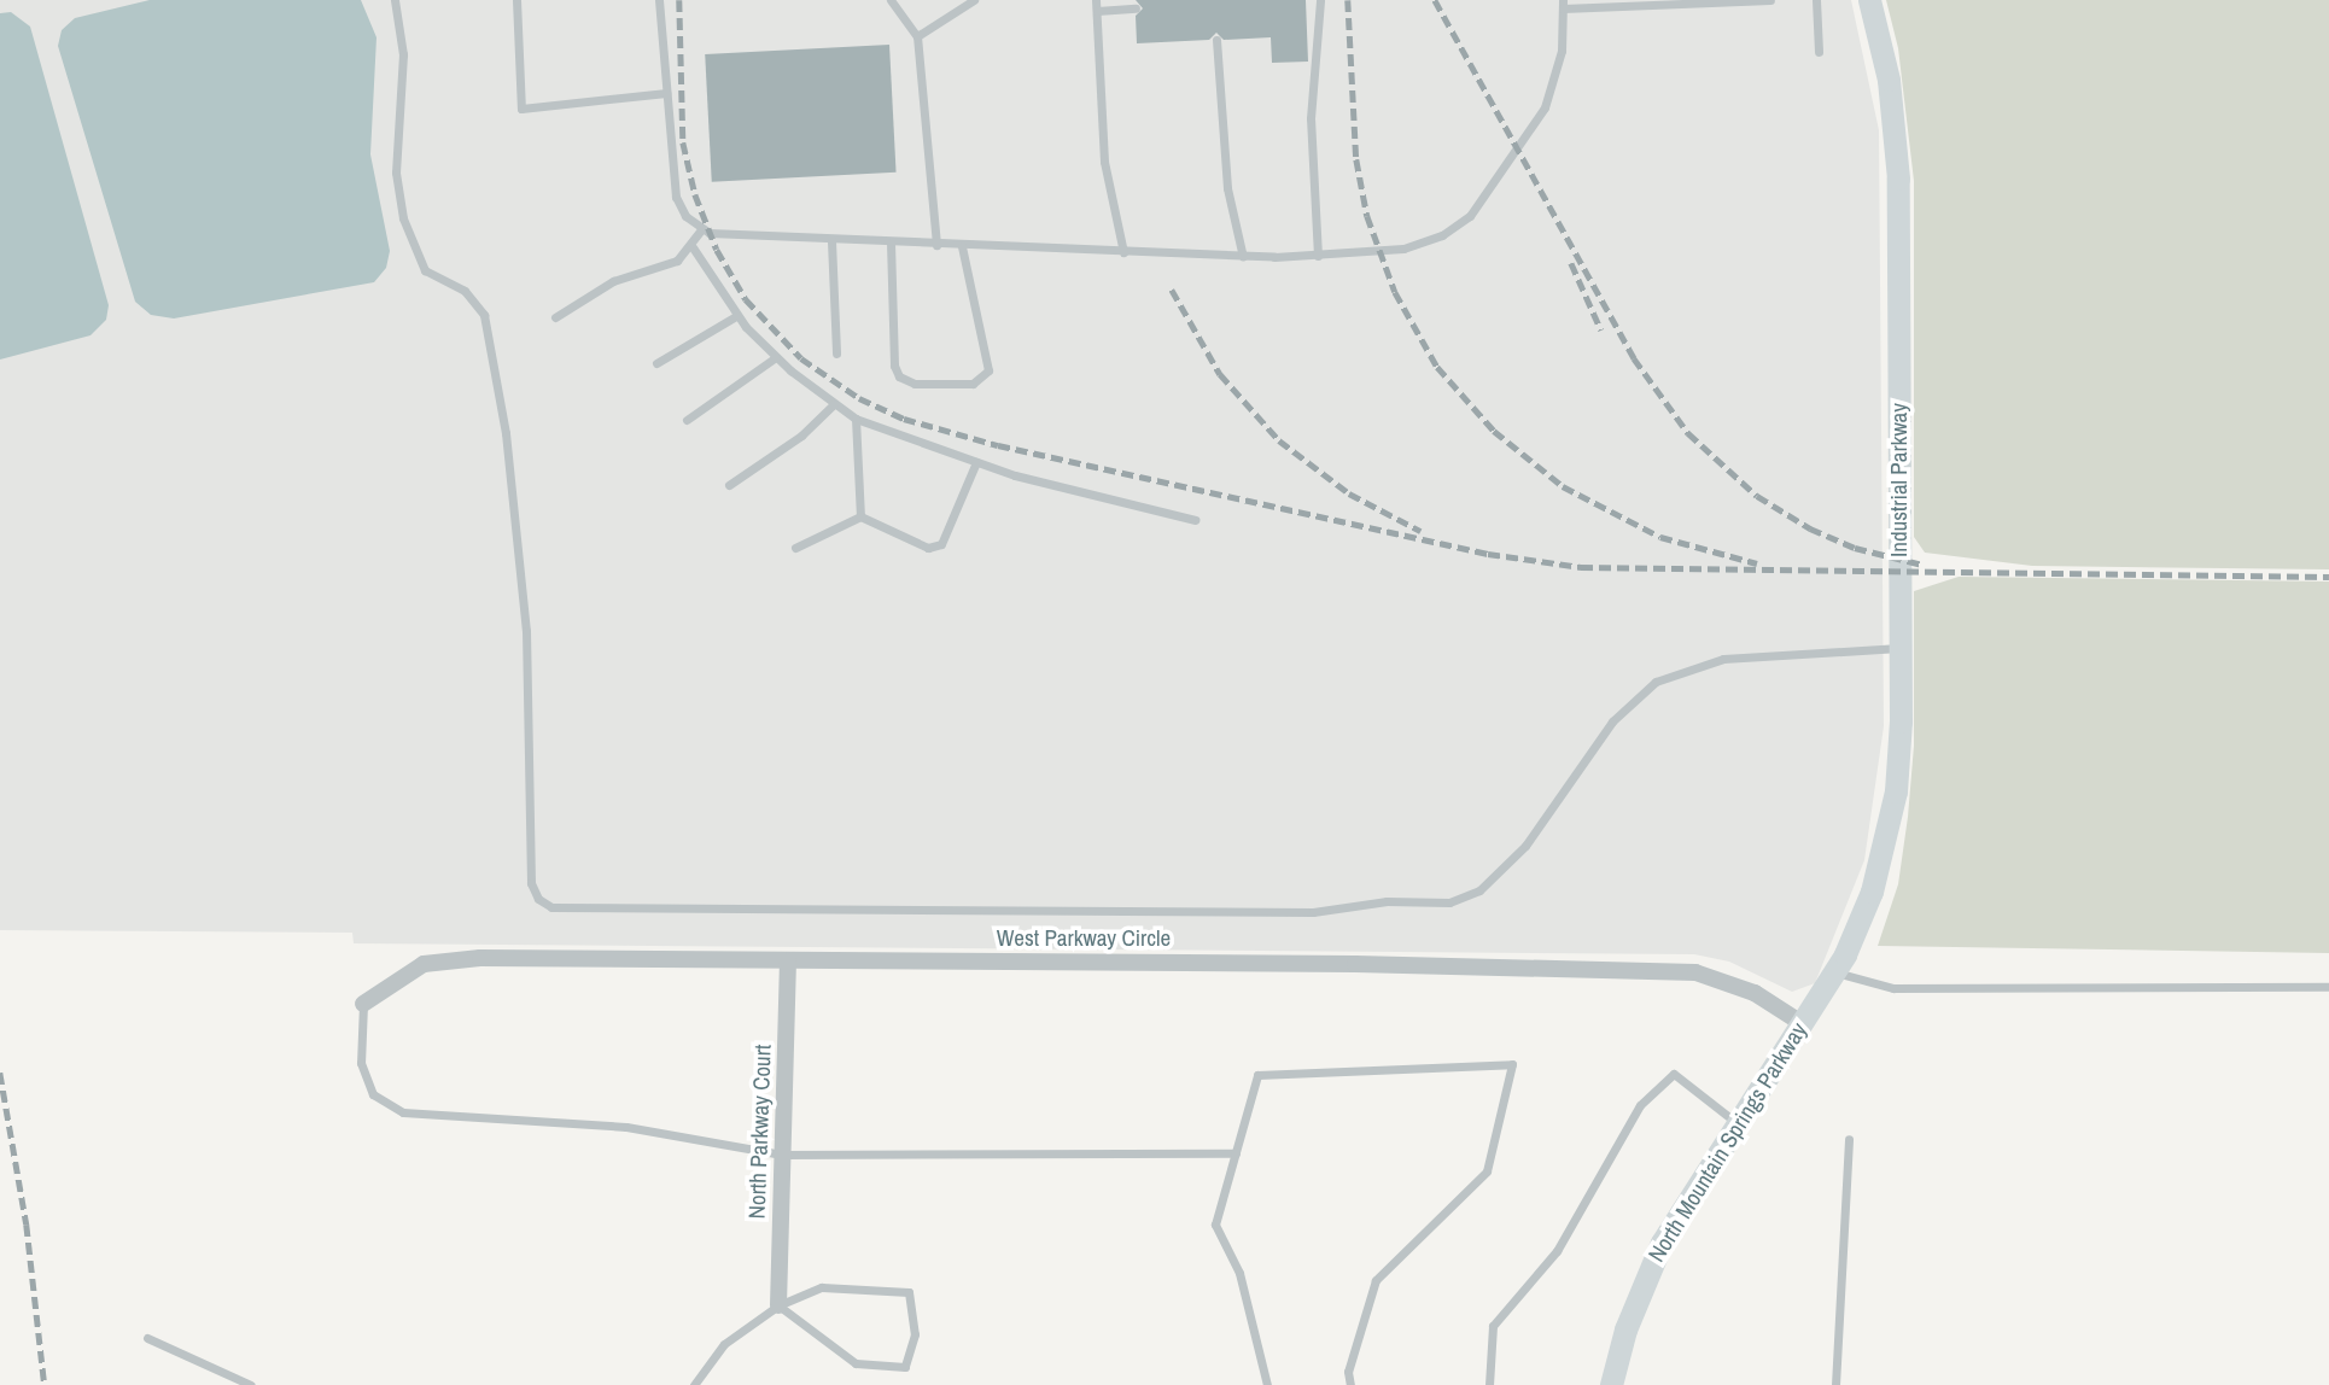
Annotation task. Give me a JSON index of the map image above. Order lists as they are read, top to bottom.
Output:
{
  "streets": {
    "street": [
      "Industrial Parkway",
      "West Parkway Circle",
      "North Parkway Court",
      "North Mountain Springs Parkway"
    ]
  },
  "crossings": [
    ["Industrial Parkway", "North Mountain Springs Parkway"],
    ["West Parkway Circle", "North Parkway Court"],
    ["West Parkway Circle", "North Mountain Springs Parkway"]
  ]
}
